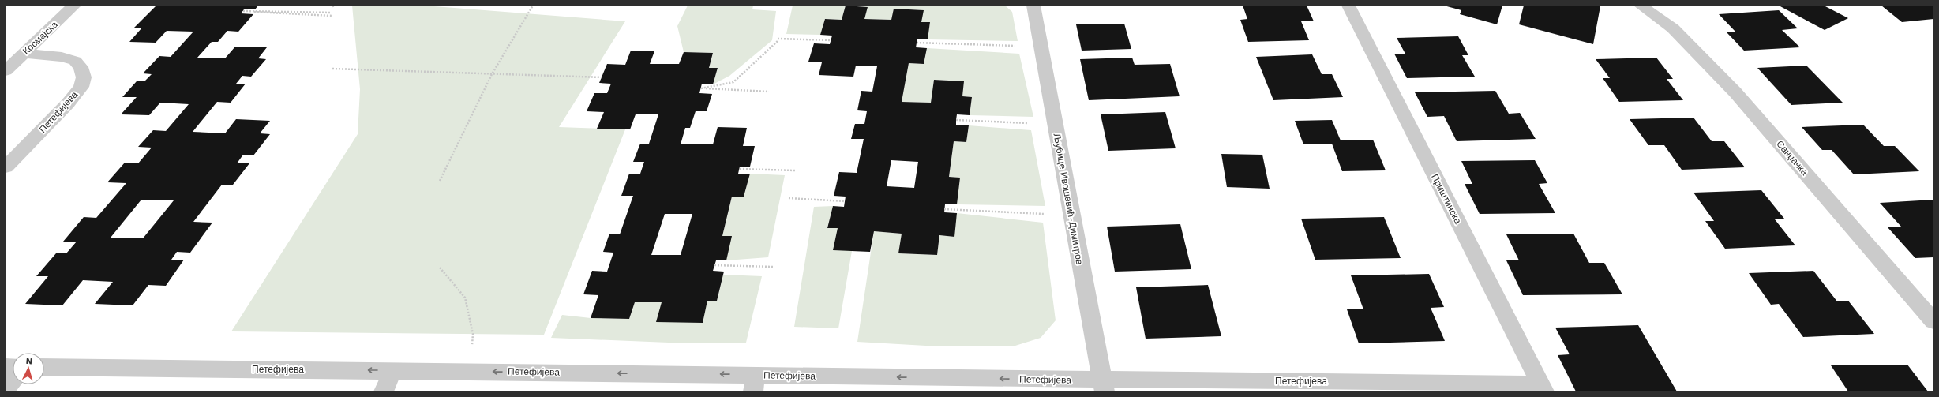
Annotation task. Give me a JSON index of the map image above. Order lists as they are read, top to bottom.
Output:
{
  "streets": {
    "street": [
      "Космајска",
      "Петефијева",
      "Санџачка",
      "Љубице Ивошевић-Димитров",
      "Приштинска"
    ]
  },
  "crossings": [
    ["Космајска", "Петефијева"],
    ["Петефијева", "Љубице Ивошевић-Димитров"],
    ["Петефијева", "Приштинска"]
  ],
  "one_way": ["Петефијева"],
  "north": "top"
}
